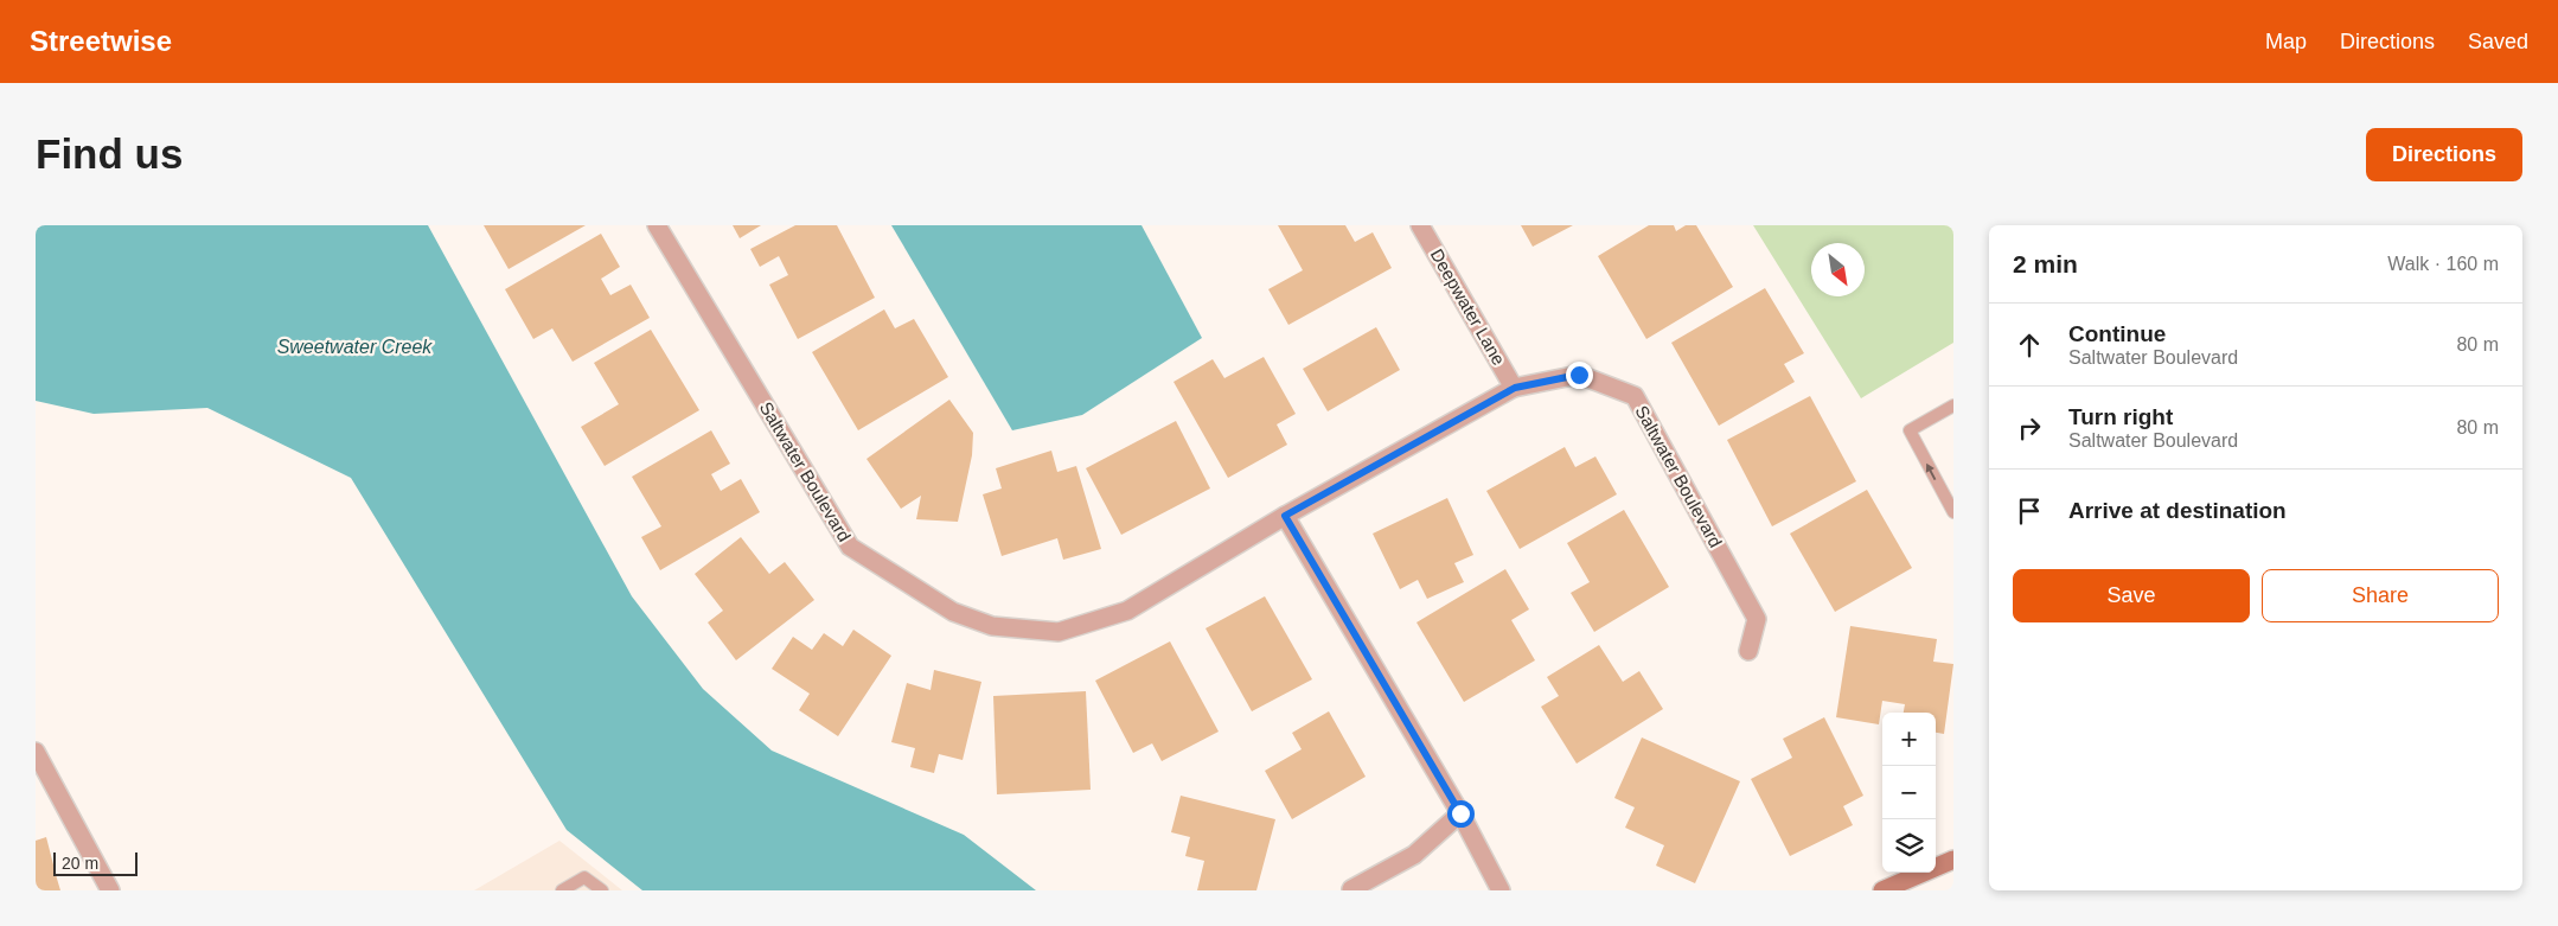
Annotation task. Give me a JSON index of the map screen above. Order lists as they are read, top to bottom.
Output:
{
  "streets": {
    "street": ["Deepwater Lane", "Saltwater Boulevard"]
  },
  "crossings": [
    ["Deepwater Lane", "Saltwater Boulevard"]
  ],
  "water": ["Sweetwater Creek"],
  "scale_bar": "20 m",
  "north": "bottom right",
  "page": {
    "header": "Streetwise",
    "nav": ["Map", "Directions", "Saved"],
    "buttons": [
      "Directions",
      ["Save", "Share"]
    ],
    "title": "Find us",
    "heading": ["2 min", "Walk · 160 m"],
    "list": [
      ["Continue", "Saltwater Boulevard", "80 m"],
      ["Turn right", "Saltwater Boulevard", "80 m"],
      "Arrive at destination"
    ],
    "map_buttons": ["+", "−"],
    "scale": "20 m"
  }
}
